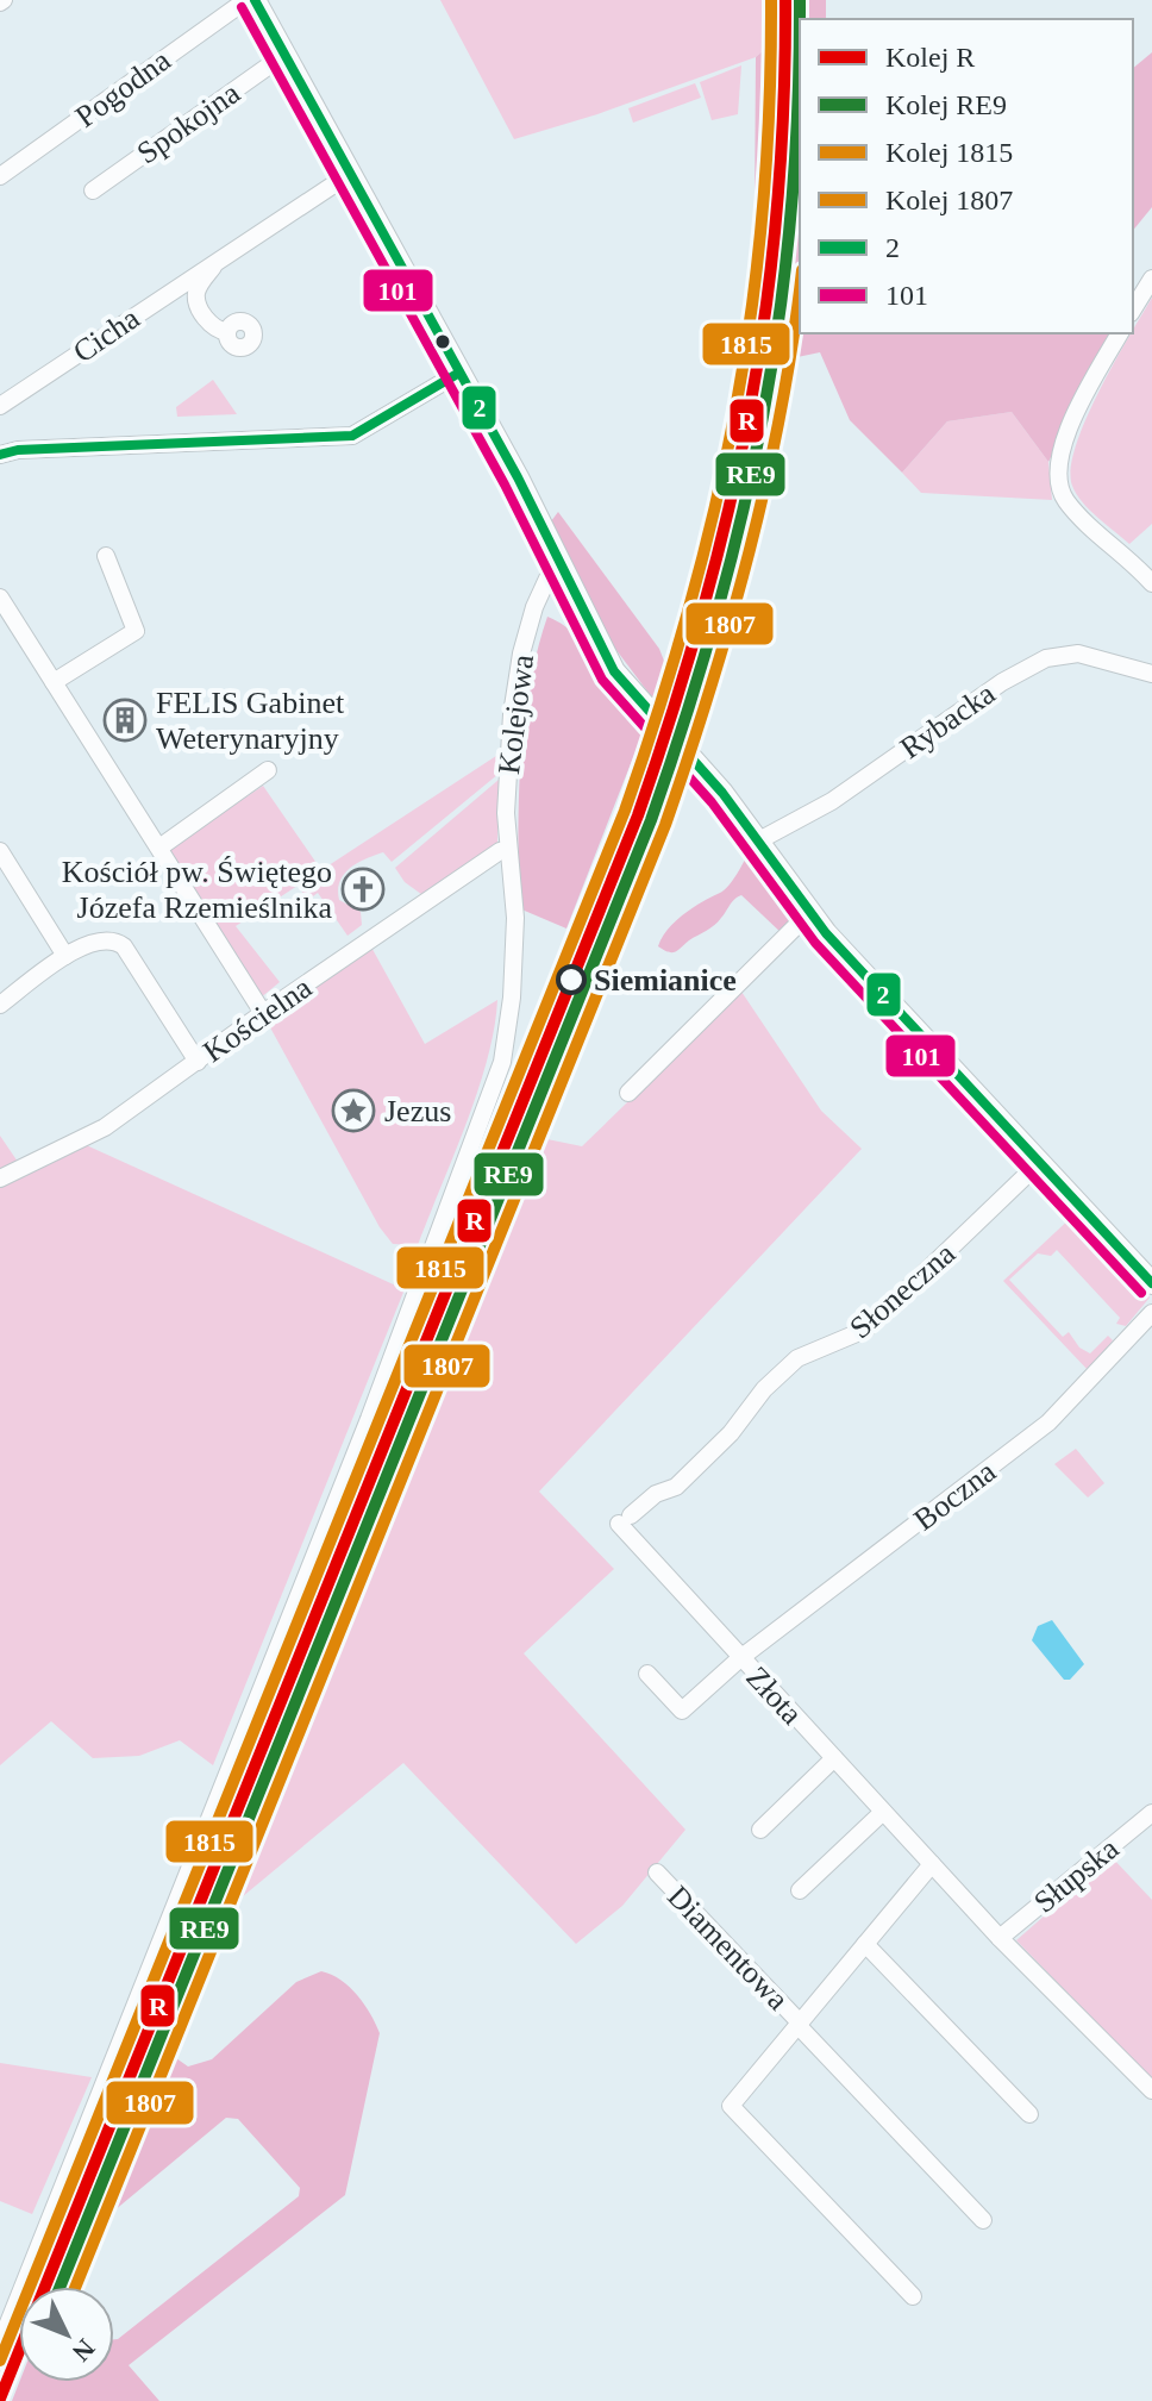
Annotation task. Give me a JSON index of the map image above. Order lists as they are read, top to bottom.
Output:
{
  "streets": {
    "street": [
      "Pogodna",
      "Spokojna",
      "Cicha",
      "Kolejowa",
      "Rybacka",
      "Kościelna",
      "Słoneczna",
      "Boczna",
      "Złota",
      "Słupska",
      "Diamentowa"
    ]
  },
  "crossings": [
    ["Kolejowa", "Kościelna"],
    ["Słoneczna", "Złota"],
    ["Boczna", "Złota"],
    ["Złota", "Słupska"]
  ],
  "places": {
    "building": ["FELIS Gabinet Weterynaryjny"],
    "church": ["Kościół pw. Świętego Józefa Rzemieślnika"],
    "other": ["Siemianice"],
    "place": ["Jezus"]
  },
  "lines": [
    "rail line R",
    "rail line RE9",
    "rail line 1815",
    "transit line 2",
    "transit line 101",
    "rail line 1807"
  ],
  "legend": [
    "Kolej R",
    "Kolej RE9",
    "Kolej 1815",
    "Kolej 1807",
    "2",
    "101"
  ],
  "north": "bottom right"
}
